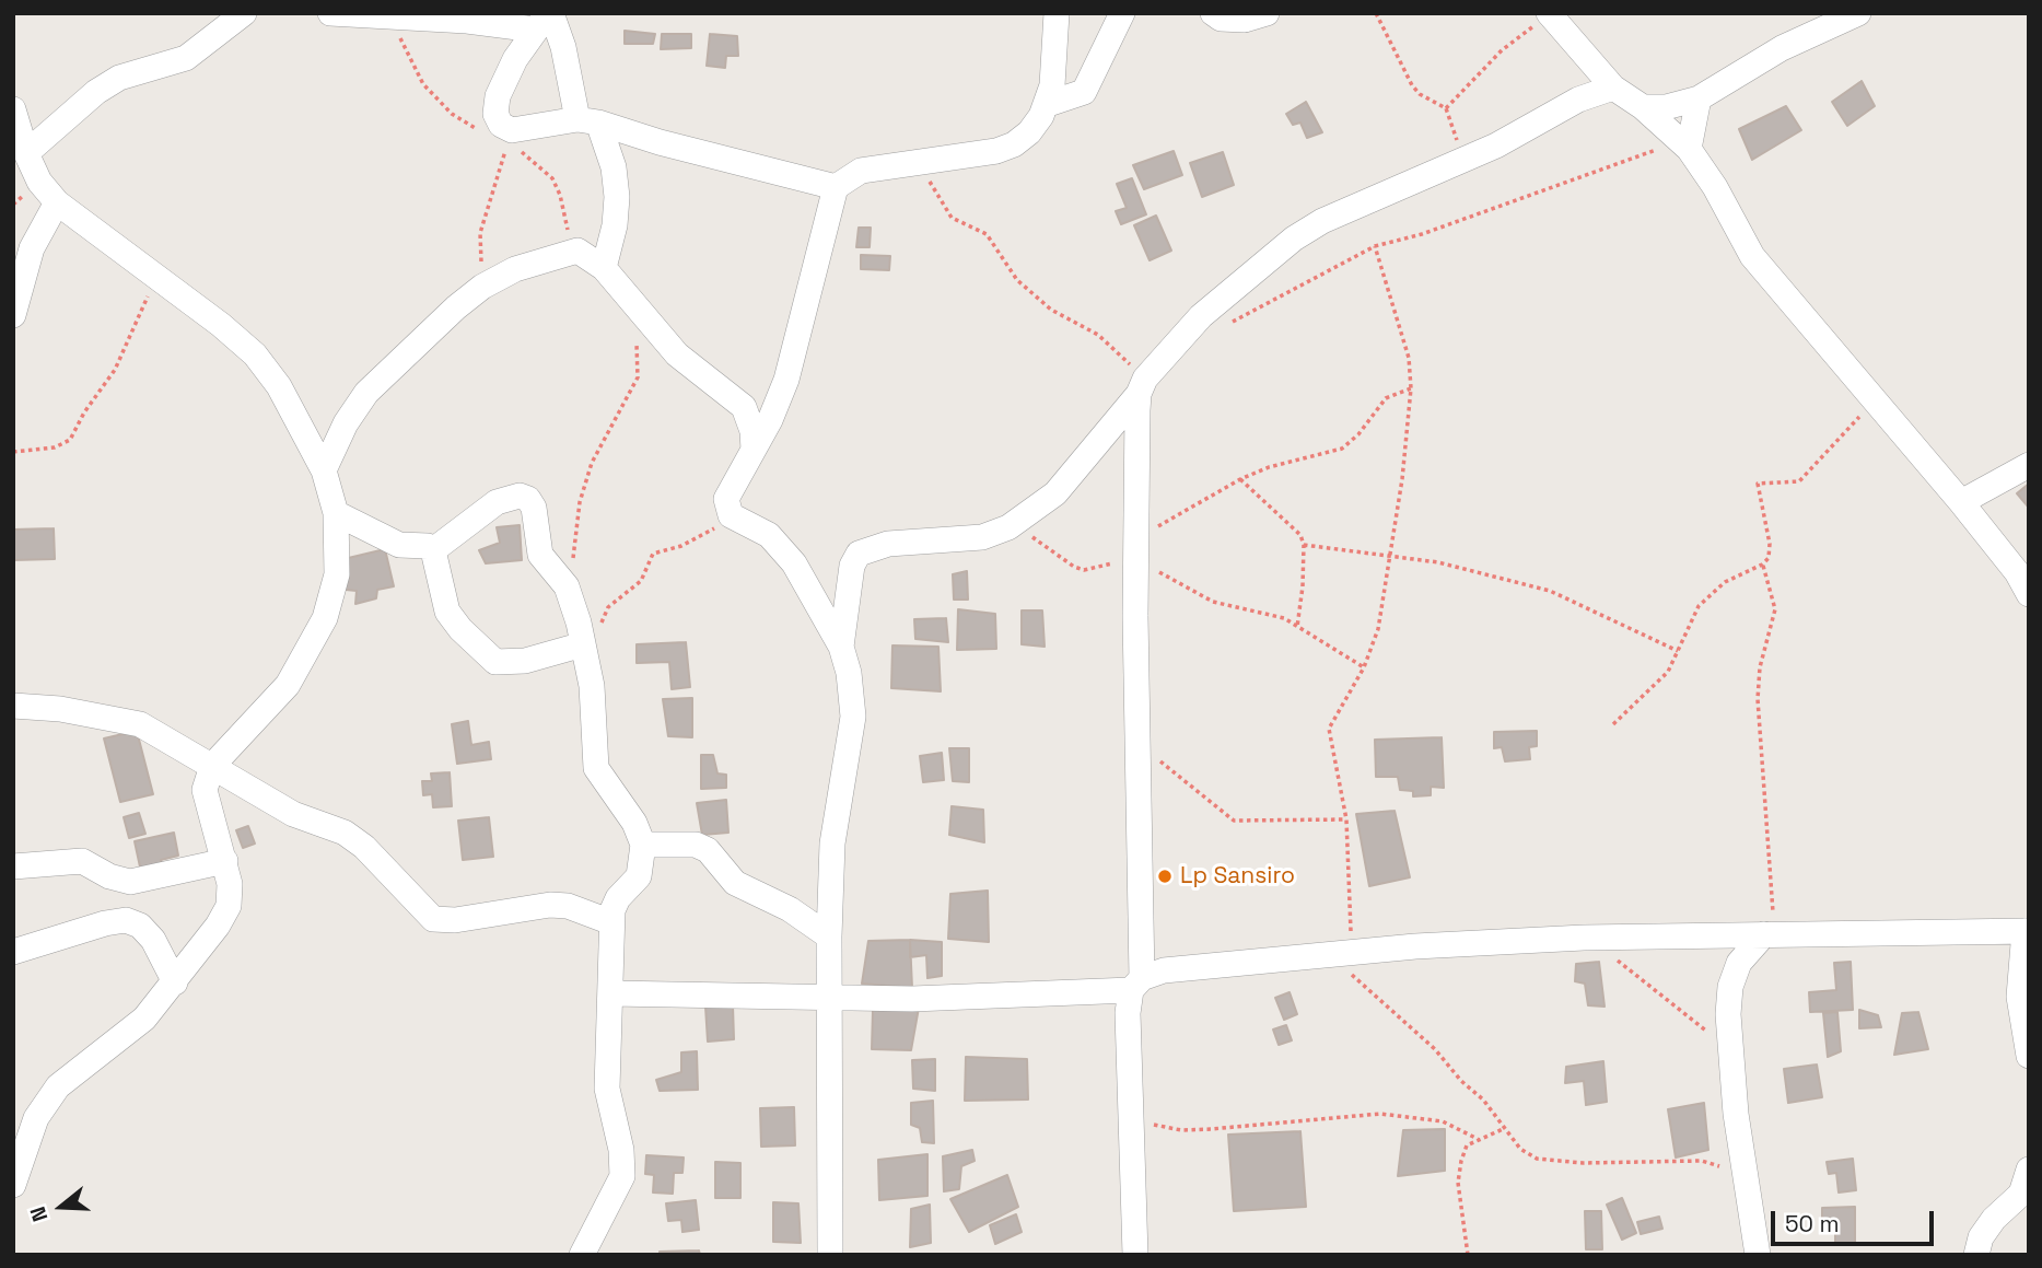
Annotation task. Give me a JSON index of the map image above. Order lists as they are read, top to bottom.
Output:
{
  "places": ["Lp Sansiro"],
  "scale_bar": "50 m",
  "north": "left"
}
